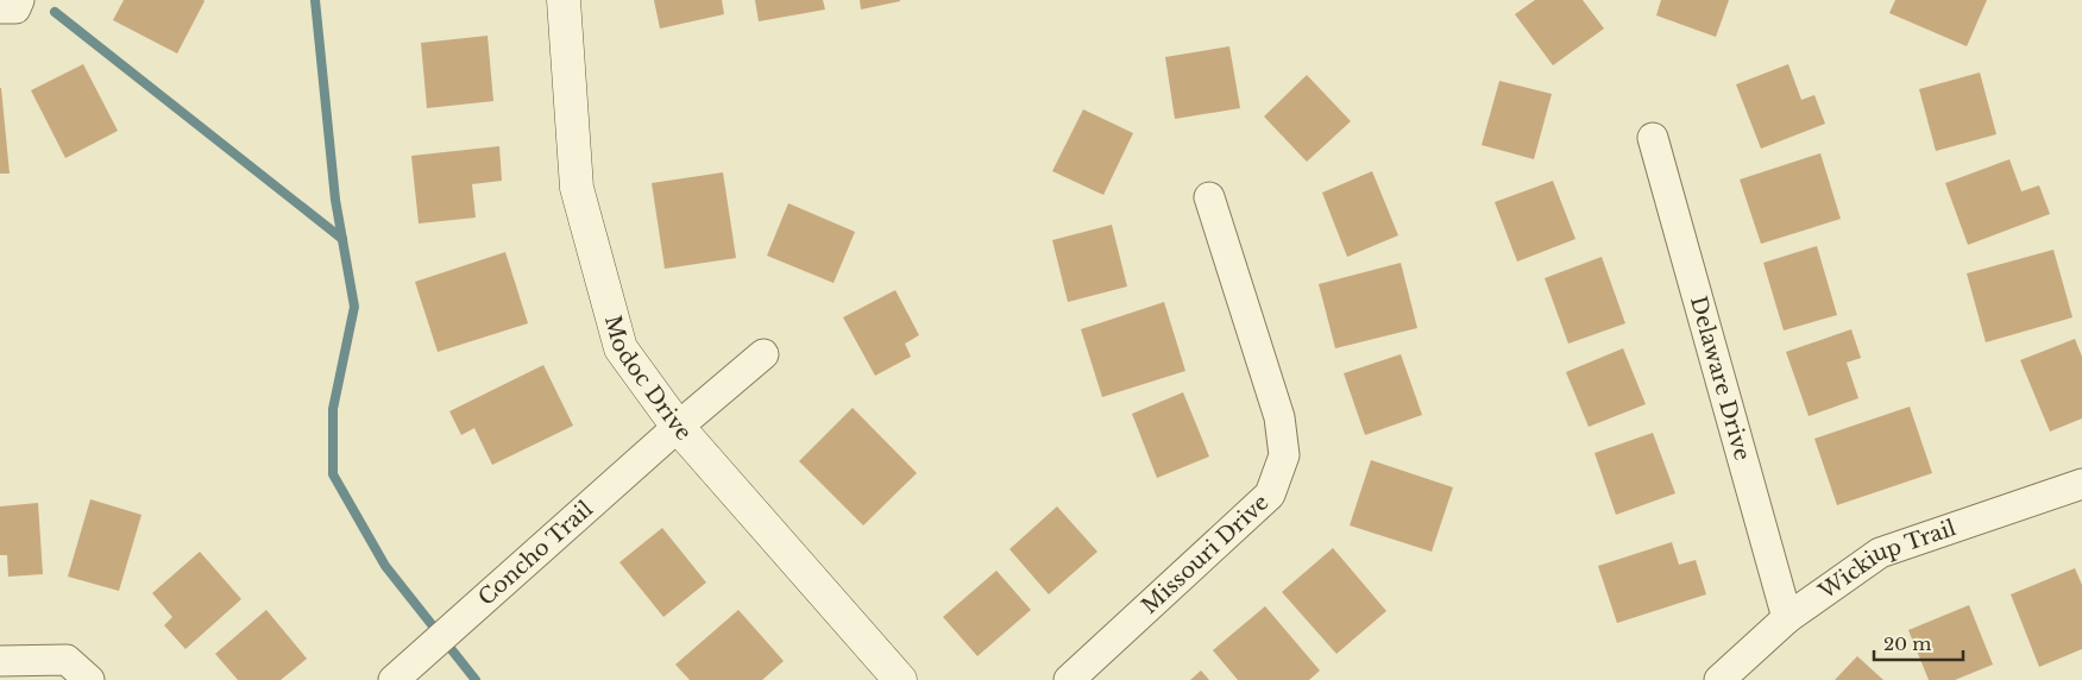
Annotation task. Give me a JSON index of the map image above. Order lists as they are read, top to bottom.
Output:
{
  "streets": {
    "street": [
      "Modoc Drive",
      "Delaware Drive",
      "Concho Trail",
      "Missouri Drive",
      "Wickiup Trail"
    ]
  },
  "crossings": [
    ["Modoc Drive", "Concho Trail"],
    ["Delaware Drive", "Wickiup Trail"]
  ],
  "scale_bar": "20 m"
}
